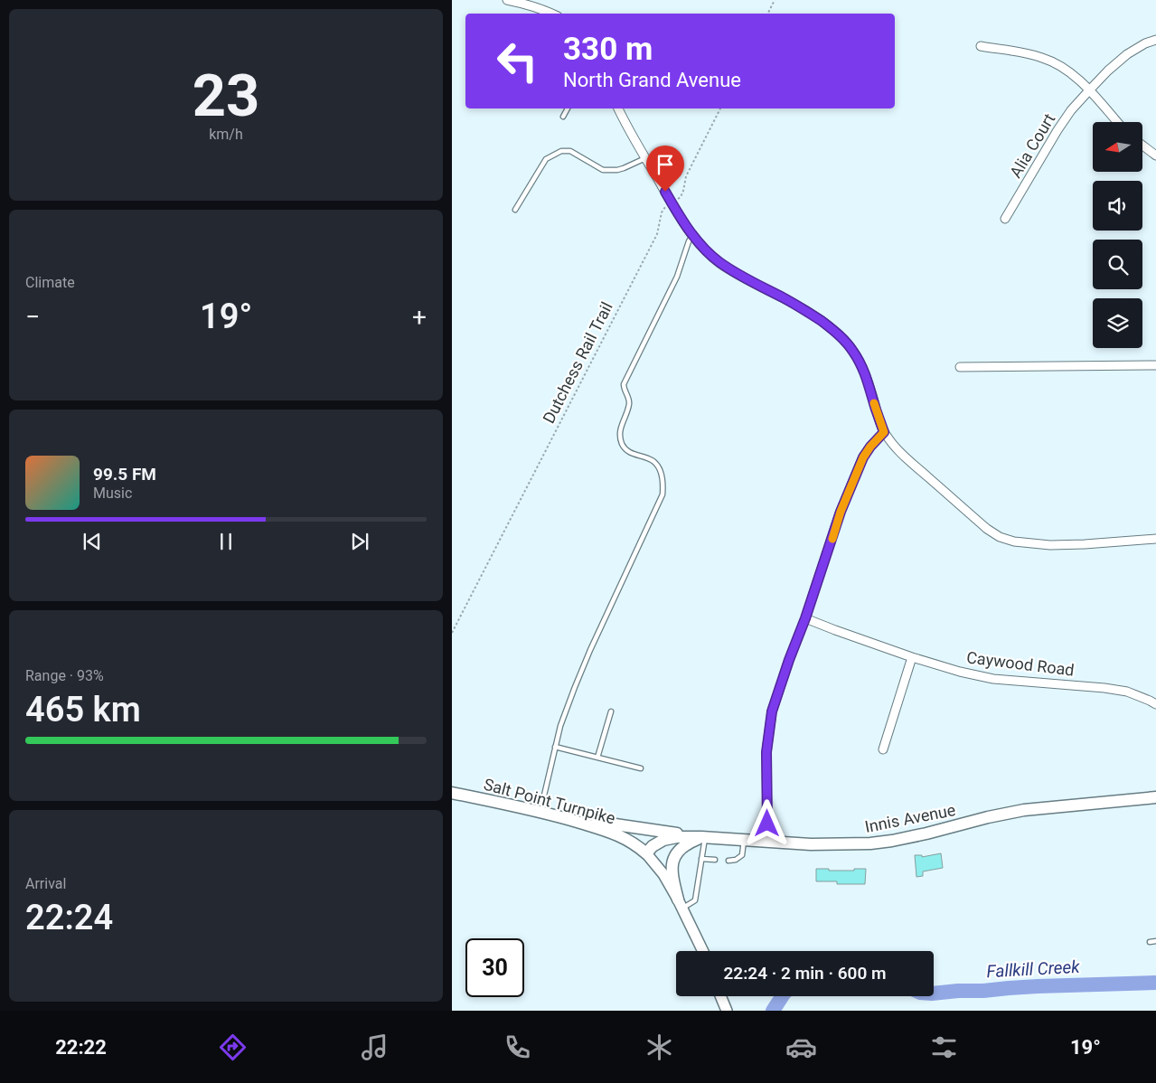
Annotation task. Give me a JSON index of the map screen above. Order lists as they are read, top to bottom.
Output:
{
  "streets": {
    "main road": ["Salt Point Turnpike", "Innis Avenue"],
    "street": ["Alia Court", "Caywood Road"],
    "path": ["Dutchess Rail Trail"]
  },
  "crossings": [
    ["Salt Point Turnpike", "Innis Avenue"]
  ],
  "water": ["Fallkill Creek"],
  "north": "left",
  "page": {
    "tile": [
      ["23", "km/h"],
      "Climate",
      ["Range · 93%", "465 km"],
      ["Arrival", "22:24"]
    ],
    "turn": ["330 m", "North Grand Avenue"],
    "heat": ["−", "19°", "+"],
    "song": ["99.5 FM", "Music"],
    "limit": "30",
    "trip": "22:24 · 2 min · 600 m",
    "tabs": ["22:22", "19°"]
  }
}
